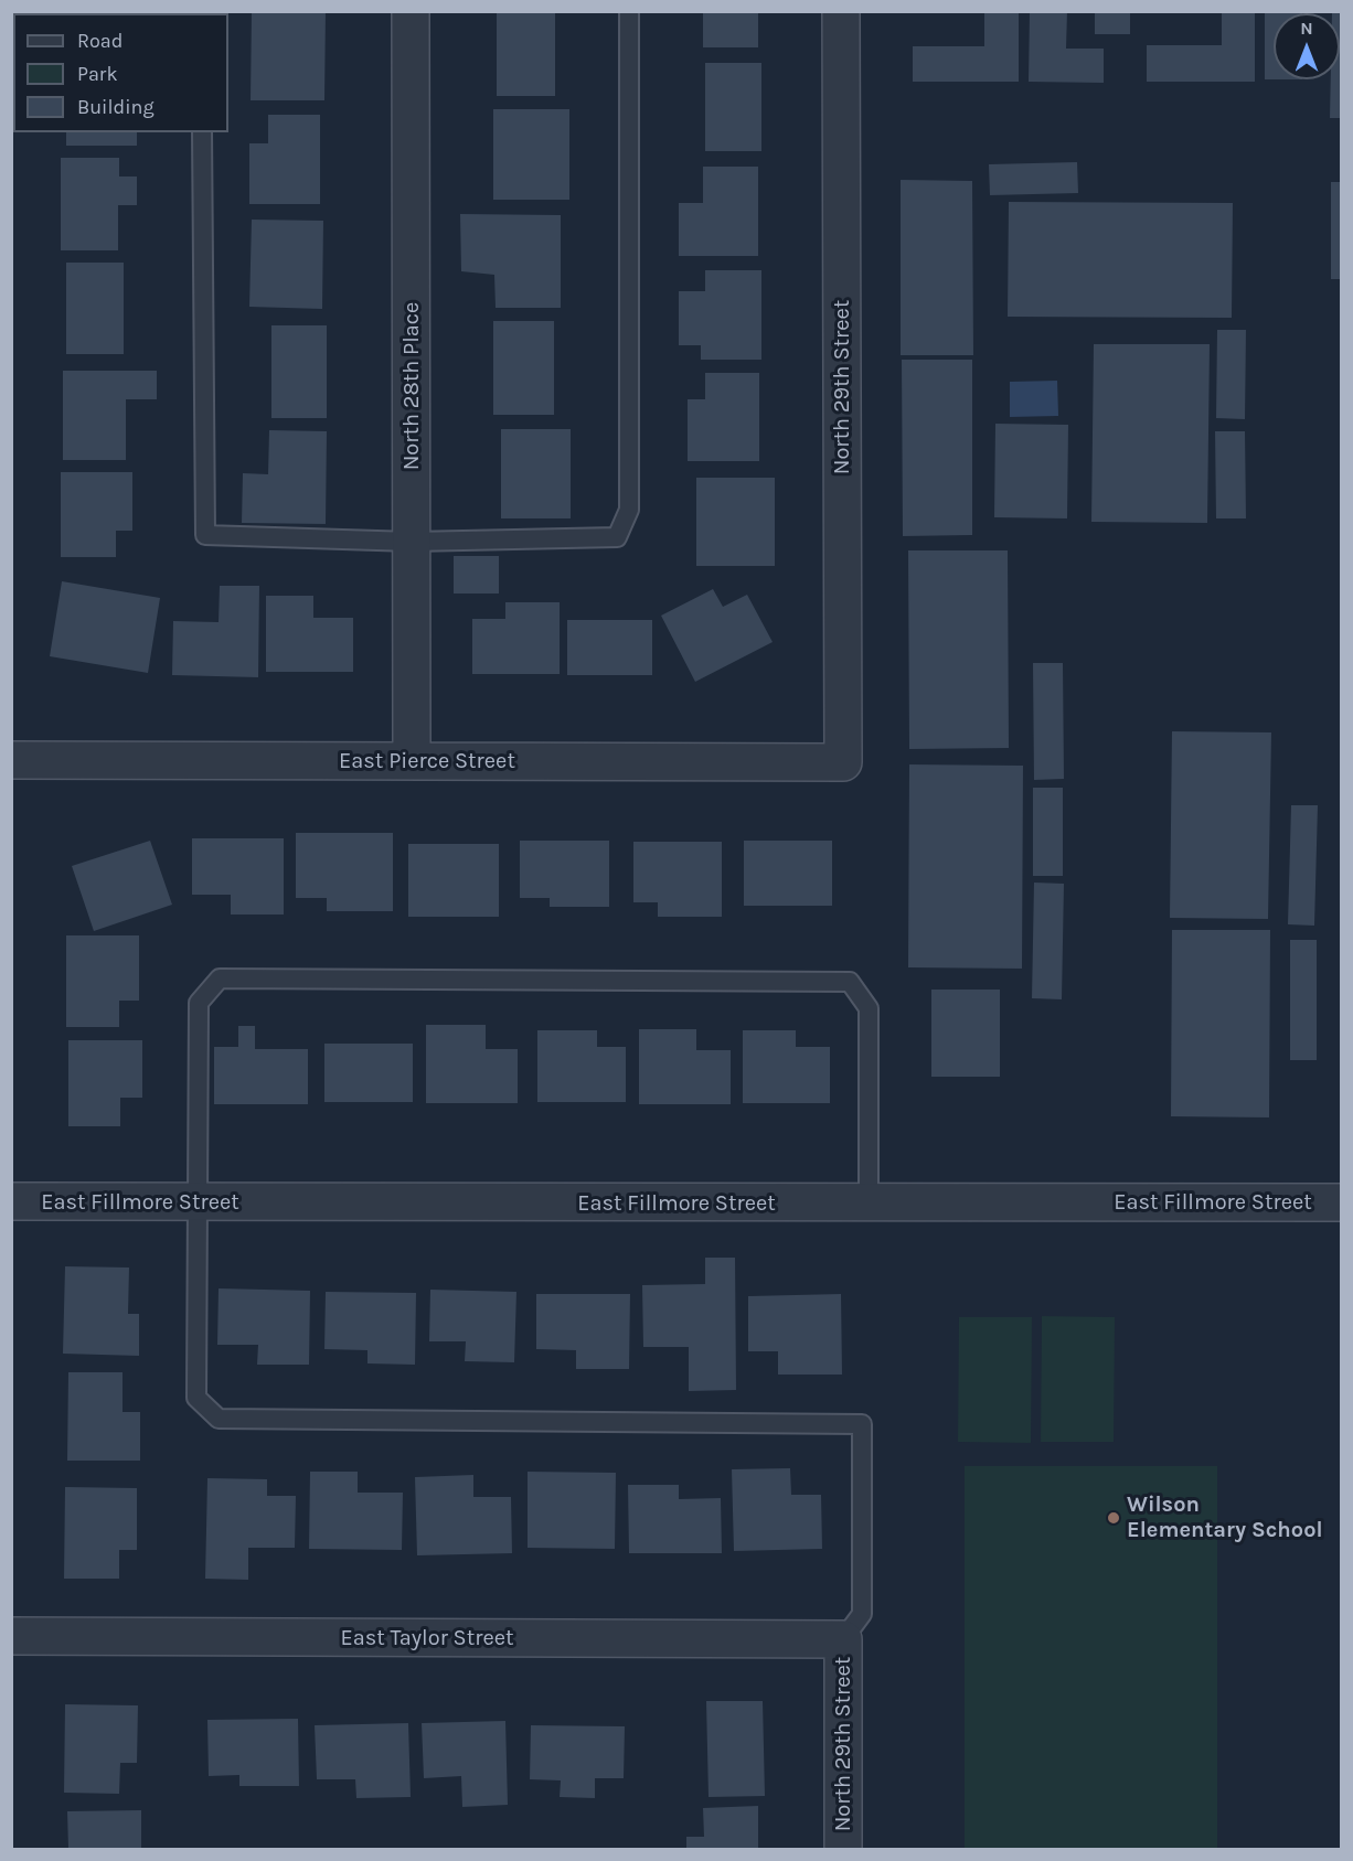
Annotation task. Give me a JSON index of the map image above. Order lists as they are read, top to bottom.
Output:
{
  "streets": {
    "street": [
      "North 28th Place",
      "North 29th Street",
      "East Pierce Street",
      "East Fillmore Street",
      "East Taylor Street"
    ]
  },
  "crossings": [
    ["North 28th Place", "East Pierce Street"],
    ["North 29th Street", "East Pierce Street"],
    ["North 29th Street", "East Taylor Street"]
  ],
  "places": ["Wilson Elementary School"],
  "legend": ["Road", "Park", "Building"],
  "north": "top"
}
